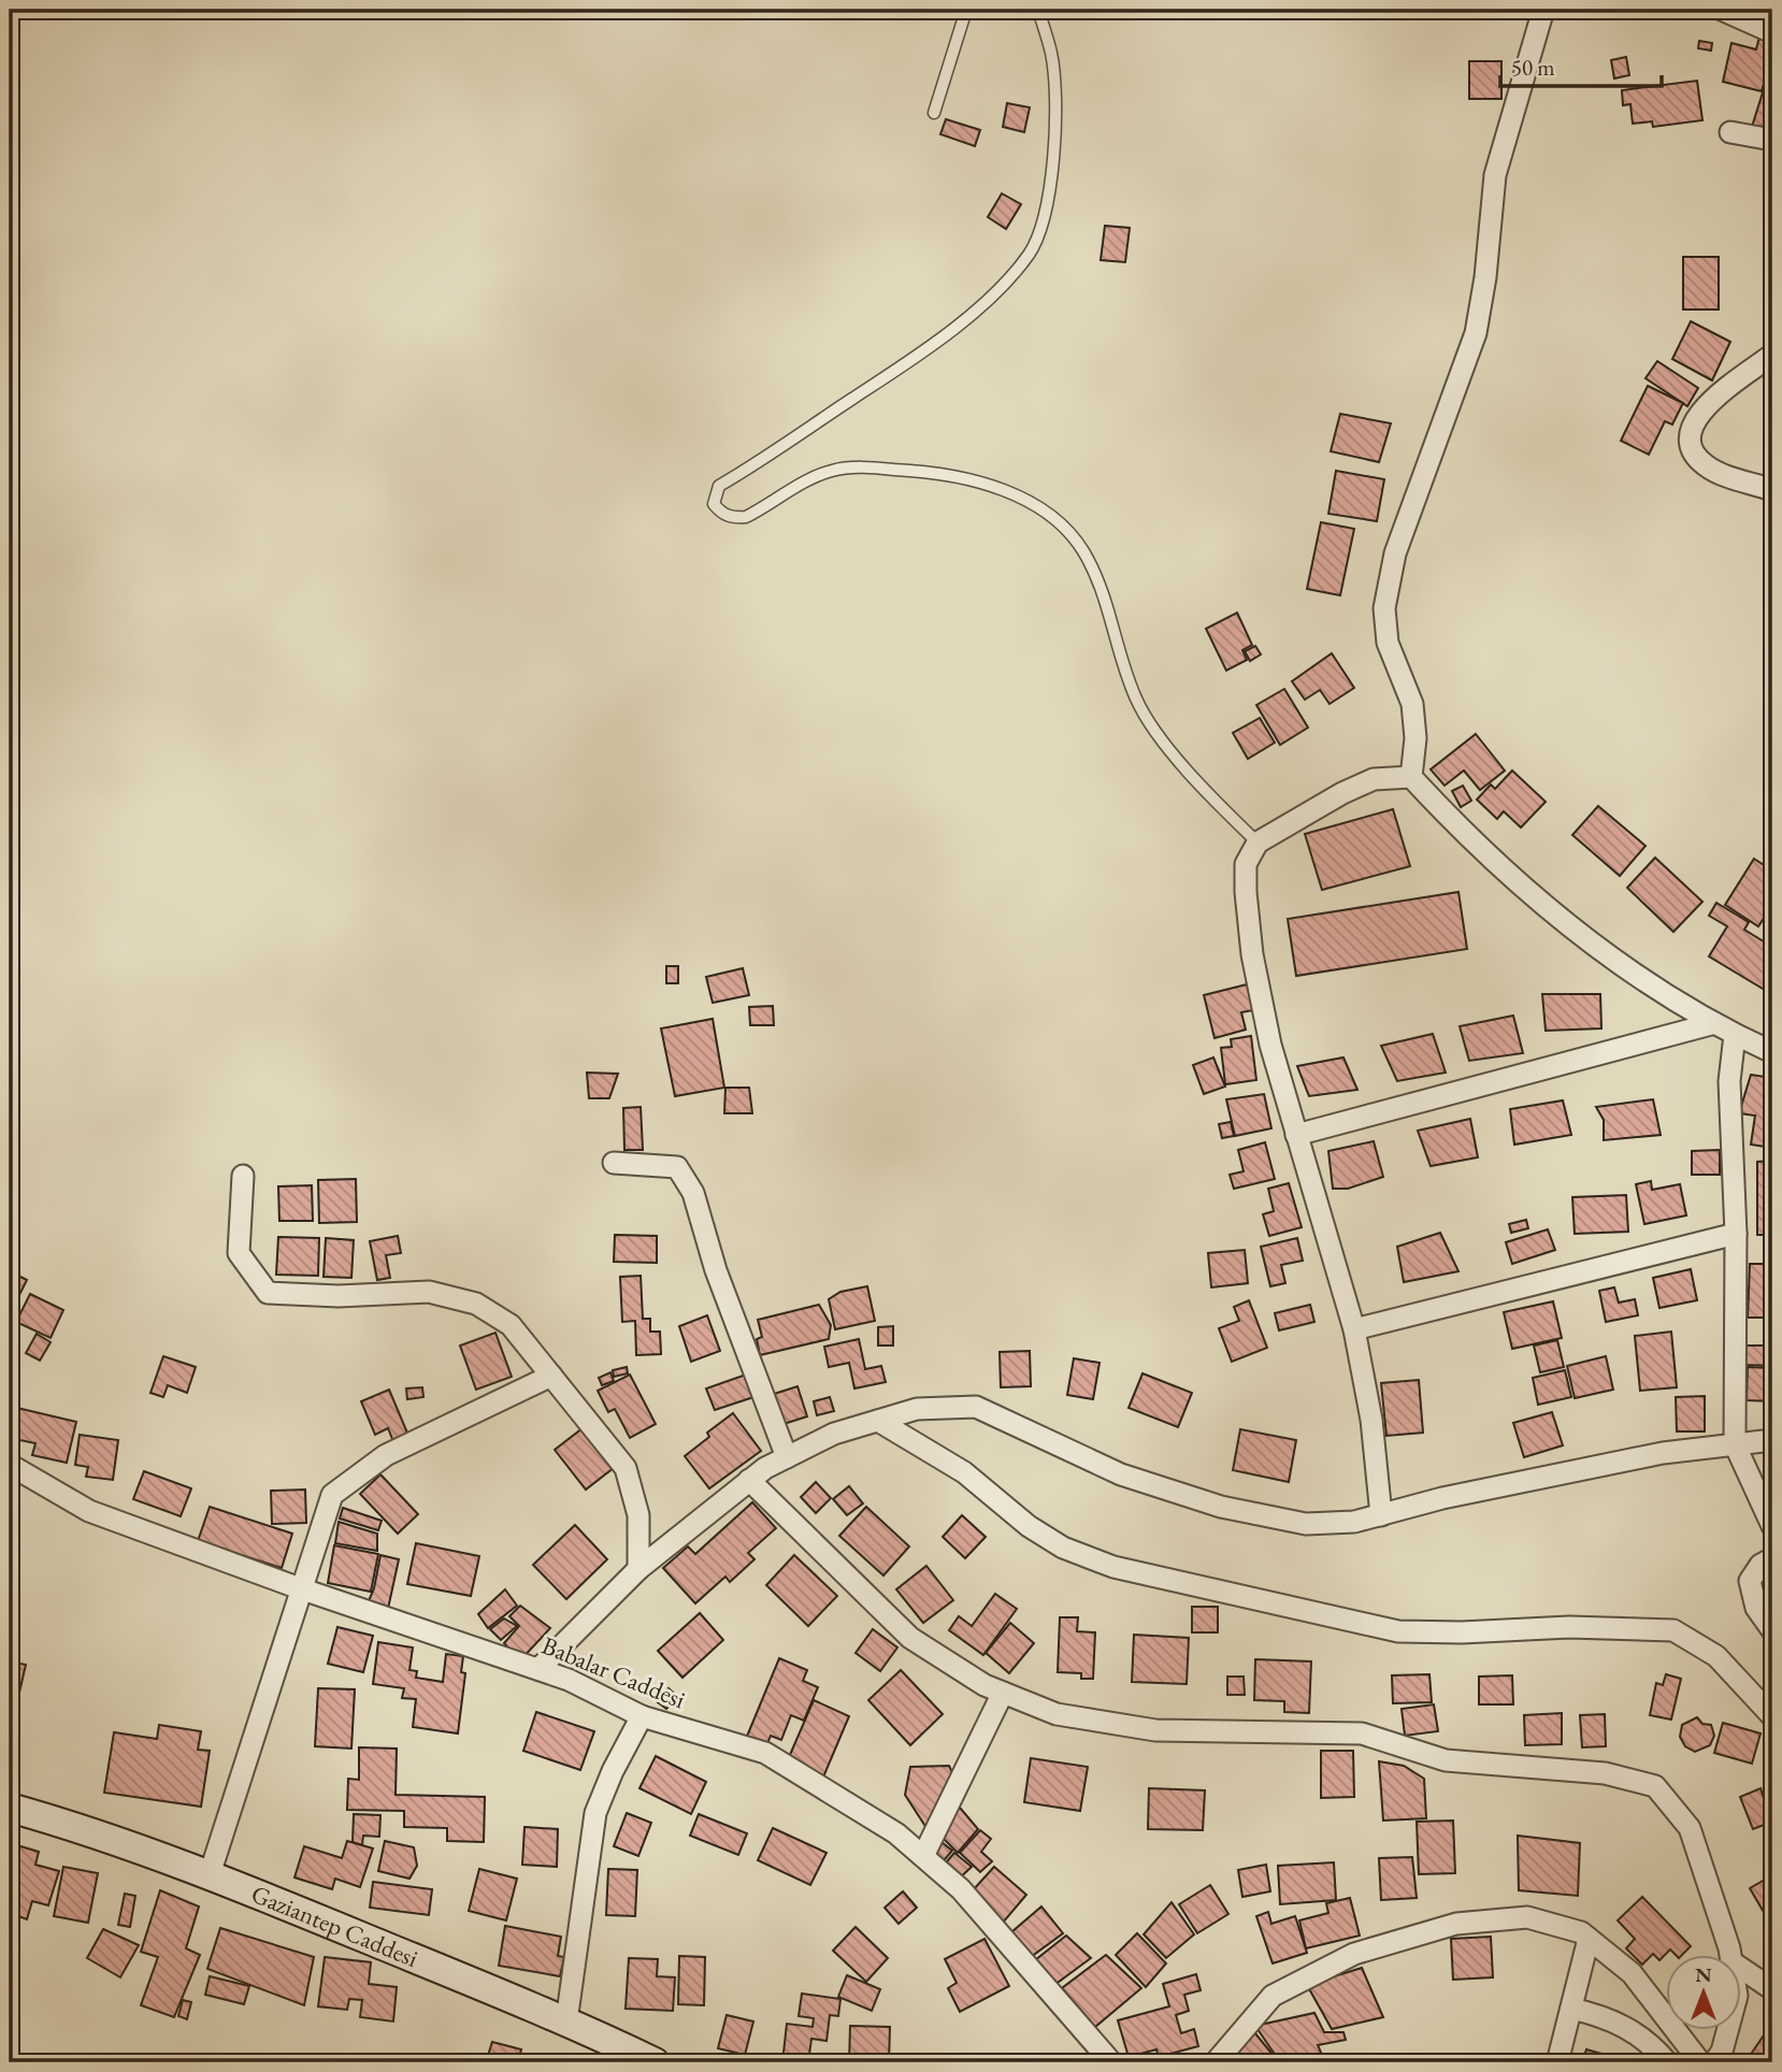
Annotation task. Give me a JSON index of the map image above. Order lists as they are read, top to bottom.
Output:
{
  "streets": {
    "main road": ["Gaziantep Caddesi"],
    "street": ["Babalar Caddesi"]
  },
  "scale_bar": "50 m",
  "north": "top"
}
